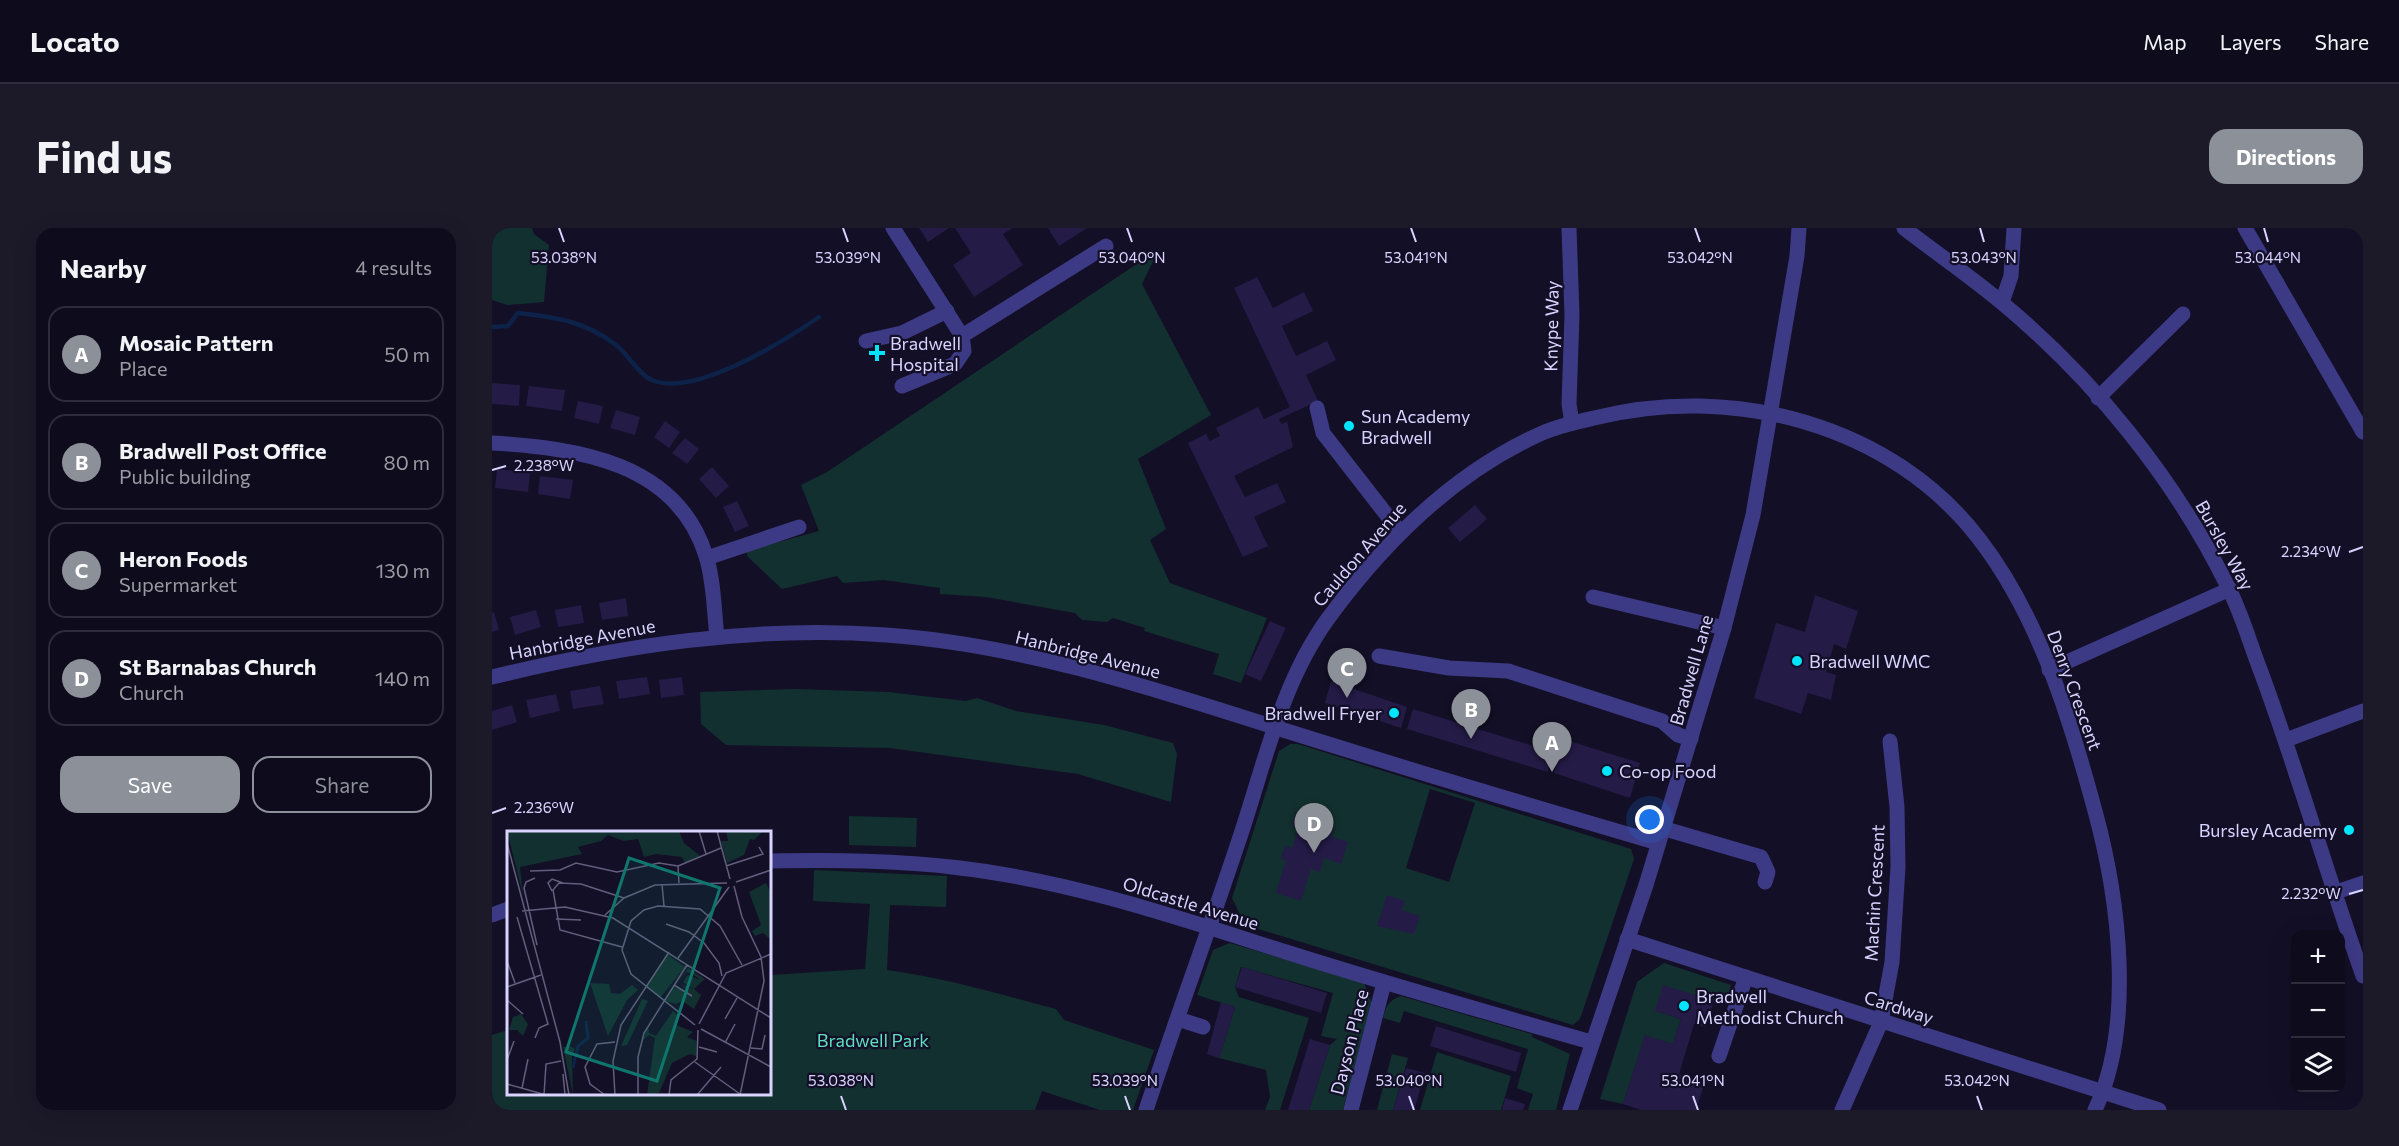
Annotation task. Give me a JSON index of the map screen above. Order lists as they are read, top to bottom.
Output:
{
  "streets": {
    "street": [
      "Knype Way",
      "Bursley Way",
      "Cauldon Avenue",
      "Hanbridge Avenue",
      "Bradwell Lane",
      "Denry Crescent",
      "Machin Crescent",
      "Oldcastle Avenue",
      "Cardway",
      "Dayson Place"
    ]
  },
  "crossings": [
    ["Knype Way", "Cauldon Avenue"],
    ["Cauldon Avenue", "Hanbridge Avenue"],
    ["Cauldon Avenue", "Bradwell Lane"],
    ["Cauldon Avenue", "Denry Crescent"],
    ["Cauldon Avenue", "Oldcastle Avenue"],
    ["Hanbridge Avenue", "Bradwell Lane"],
    ["Bradwell Lane", "Denry Crescent"],
    ["Bradwell Lane", "Oldcastle Avenue"],
    ["Bradwell Lane", "Cardway"],
    ["Denry Crescent", "Cardway"],
    ["Machin Crescent", "Cardway"],
    ["Oldcastle Avenue", "Dayson Place"]
  ],
  "parks": ["Bradwell Park"],
  "places": {
    "health": ["Bradwell Hospital"],
    "other": [
      "Sun Academy Bradwell",
      "Bradwell WMC",
      "Bradwell Fryer",
      "Co-op Food",
      "Bursley Academy",
      "Bradwell Methodist Church"
    ]
  },
  "page": {
    "header": "Locato",
    "nav": ["Map", "Layers", "Share"],
    "buttons": [
      "Directions",
      ["Save", "Share"]
    ],
    "title": "Find us",
    "heading": ["Nearby", "4 results"],
    "list": [
      {
        "mark": "A",
        "name": "Mosaic Pattern",
        "note": "Place",
        "value": "50 m"
      },
      {
        "mark": "B",
        "name": "Bradwell Post Office",
        "note": "Public building",
        "value": "80 m"
      },
      {
        "mark": "C",
        "name": "Heron Foods",
        "note": "Supermarket",
        "value": "130 m"
      },
      {
        "mark": "D",
        "name": "St Barnabas Church",
        "note": "Church",
        "value": "140 m"
      }
    ],
    "pins": [
      "C",
      "B",
      "A",
      "D"
    ],
    "map_buttons": ["+", "−"]
  },
  "coordinates": [
    "53.044°N",
    "53.038°N",
    "53.039°N",
    "53.040°N",
    "53.041°N",
    "53.042°N",
    "53.043°N",
    "2.238°W",
    "2.234°W",
    "2.236°W",
    "2.232°W"
  ]
}
